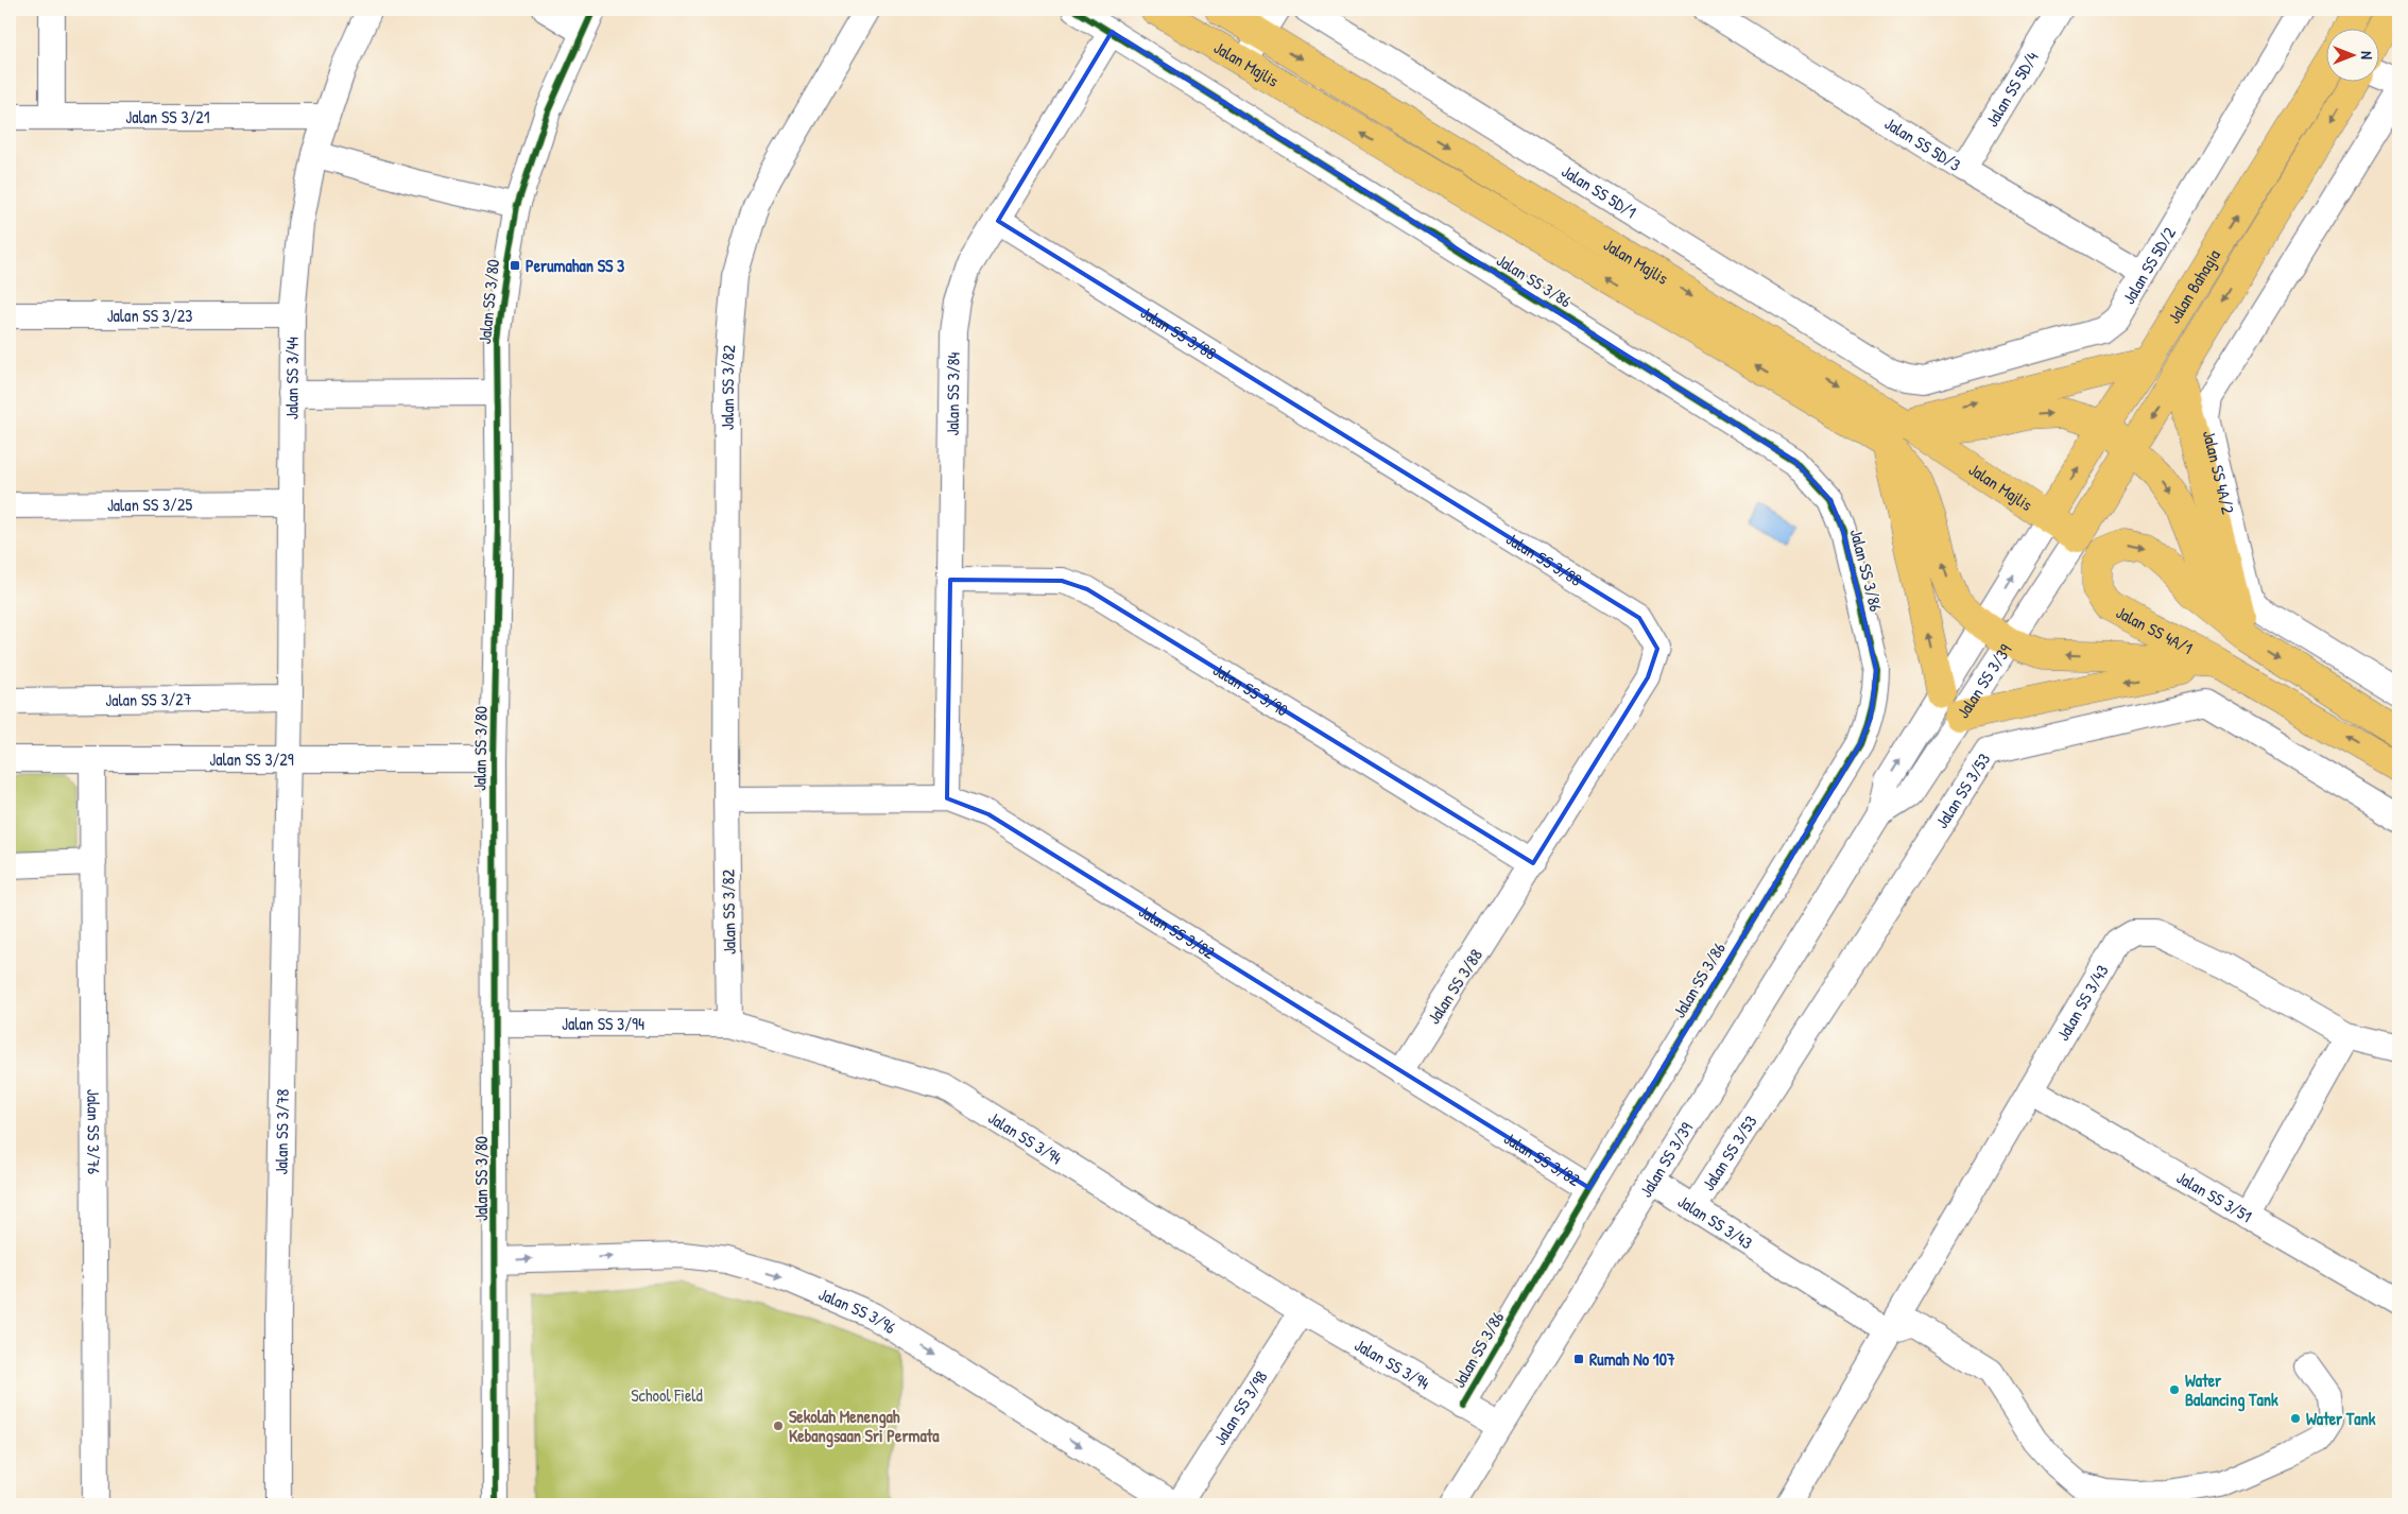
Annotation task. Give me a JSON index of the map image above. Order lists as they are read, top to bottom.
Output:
{
  "streets": {
    "main road": ["Jalan Majlis", "Jalan Bahagia", "Jalan SS 4A/1"],
    "street": [
      "Jalan SS 5D/4",
      "Jalan SS 3/21",
      "Jalan SS 5D/3",
      "Jalan SS 5D/1",
      "Jalan SS 5D/2",
      "Jalan SS 3/86",
      "Jalan SS 3/80",
      "Jalan SS 3/23",
      "Jalan SS 3/88",
      "Jalan SS 3/44",
      "Jalan SS 3/82",
      "Jalan SS 3/84",
      "Jalan SS 4A/2",
      "Jalan SS 3/25",
      "Jalan SS 3/39",
      "Jalan SS 3/90",
      "Jalan SS 3/27",
      "Jalan SS 3/29",
      "Jalan SS 3/53",
      "Jalan SS 3/43",
      "Jalan SS 3/94",
      "Jalan SS 3/76",
      "Jalan SS 3/78",
      "Jalan SS 3/51",
      "Jalan SS 3/96",
      "Jalan SS 3/98"
    ]
  },
  "crossings": [
    ["Jalan Majlis", "Jalan Bahagia"],
    ["Jalan Majlis", "Jalan SS 3/39"],
    ["Jalan SS 5D/4", "Jalan SS 5D/3"],
    ["Jalan SS 3/21", "Jalan SS 3/44"],
    ["Jalan SS 5D/3", "Jalan SS 5D/2"],
    ["Jalan SS 5D/1", "Jalan SS 5D/2"],
    ["Jalan SS 3/86", "Jalan SS 3/82"],
    ["Jalan SS 3/86", "Jalan SS 3/84"],
    ["Jalan SS 3/86", "Jalan SS 3/94"],
    ["Jalan Bahagia", "Jalan SS 3/39"],
    ["Jalan SS 3/80", "Jalan SS 3/29"],
    ["Jalan SS 3/80", "Jalan SS 3/94"],
    ["Jalan SS 3/80", "Jalan SS 3/96"],
    ["Jalan SS 3/23", "Jalan SS 3/44"],
    ["Jalan SS 3/88", "Jalan SS 3/82"],
    ["Jalan SS 3/88", "Jalan SS 3/84"],
    ["Jalan SS 3/88", "Jalan SS 3/90"],
    ["Jalan SS 3/44", "Jalan SS 3/25"],
    ["Jalan SS 3/44", "Jalan SS 3/27"],
    ["Jalan SS 3/44", "Jalan SS 3/29"],
    ["Jalan SS 3/44", "Jalan SS 3/78"],
    ["Jalan SS 3/82", "Jalan SS 3/84"],
    ["Jalan SS 3/82", "Jalan SS 3/94"],
    ["Jalan SS 3/84", "Jalan SS 3/90"],
    ["Jalan SS 3/39", "Jalan SS 3/43"],
    ["Jalan SS 3/39", "Jalan SS 3/94"],
    ["Jalan SS 3/29", "Jalan SS 3/76"],
    ["Jalan SS 3/29", "Jalan SS 3/78"],
    ["Jalan SS 3/53", "Jalan SS 3/43"],
    ["Jalan SS 3/43", "Jalan SS 3/51"],
    ["Jalan SS 3/94", "Jalan SS 3/98"]
  ],
  "one_way": ["Jalan SS 3/96"],
  "parks": ["School Field"],
  "places": {
    "transit": ["Perumahan SS 3", "Rumah No 107"],
    "other": ["Water Balancing Tank", "Water Tank", "Sekolah Menengah Kebangsaan Sri Permata"]
  },
  "north": "right"
}
